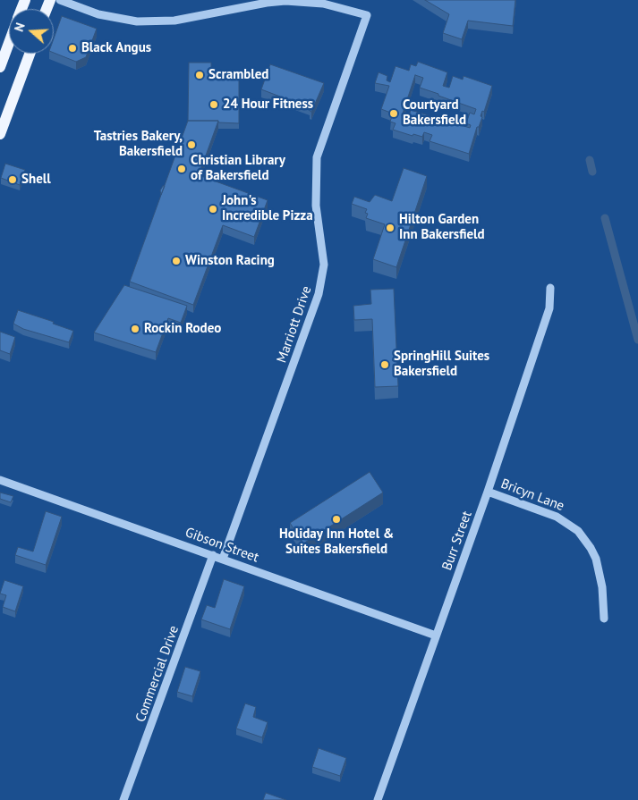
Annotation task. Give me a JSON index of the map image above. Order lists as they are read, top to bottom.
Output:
{
  "streets": {
    "street": [
      "Marriott Drive",
      "Bricyn Lane",
      "Burr Street",
      "Gibson Street",
      "Commercial Drive"
    ]
  },
  "crossings": [
    ["Marriott Drive", "Gibson Street"],
    ["Bricyn Lane", "Burr Street"],
    ["Burr Street", "Gibson Street"],
    ["Gibson Street", "Commercial Drive"]
  ],
  "places": [
    "Black Angus",
    "Scrambled",
    "24 Hour Fitness",
    "Courtyard Bakersfield",
    "Tastries Bakery, Bakersfield",
    "Christian Library of Bakersfield",
    "Shell",
    "John's Incredible Pizza",
    "Hilton Garden Inn Bakersfield",
    "Winston Racing",
    "Rockin Rodeo",
    "SpringHill Suites Bakersfield",
    "Holiday Inn Hotel & Suites Bakersfield"
  ],
  "north": "left"
}
